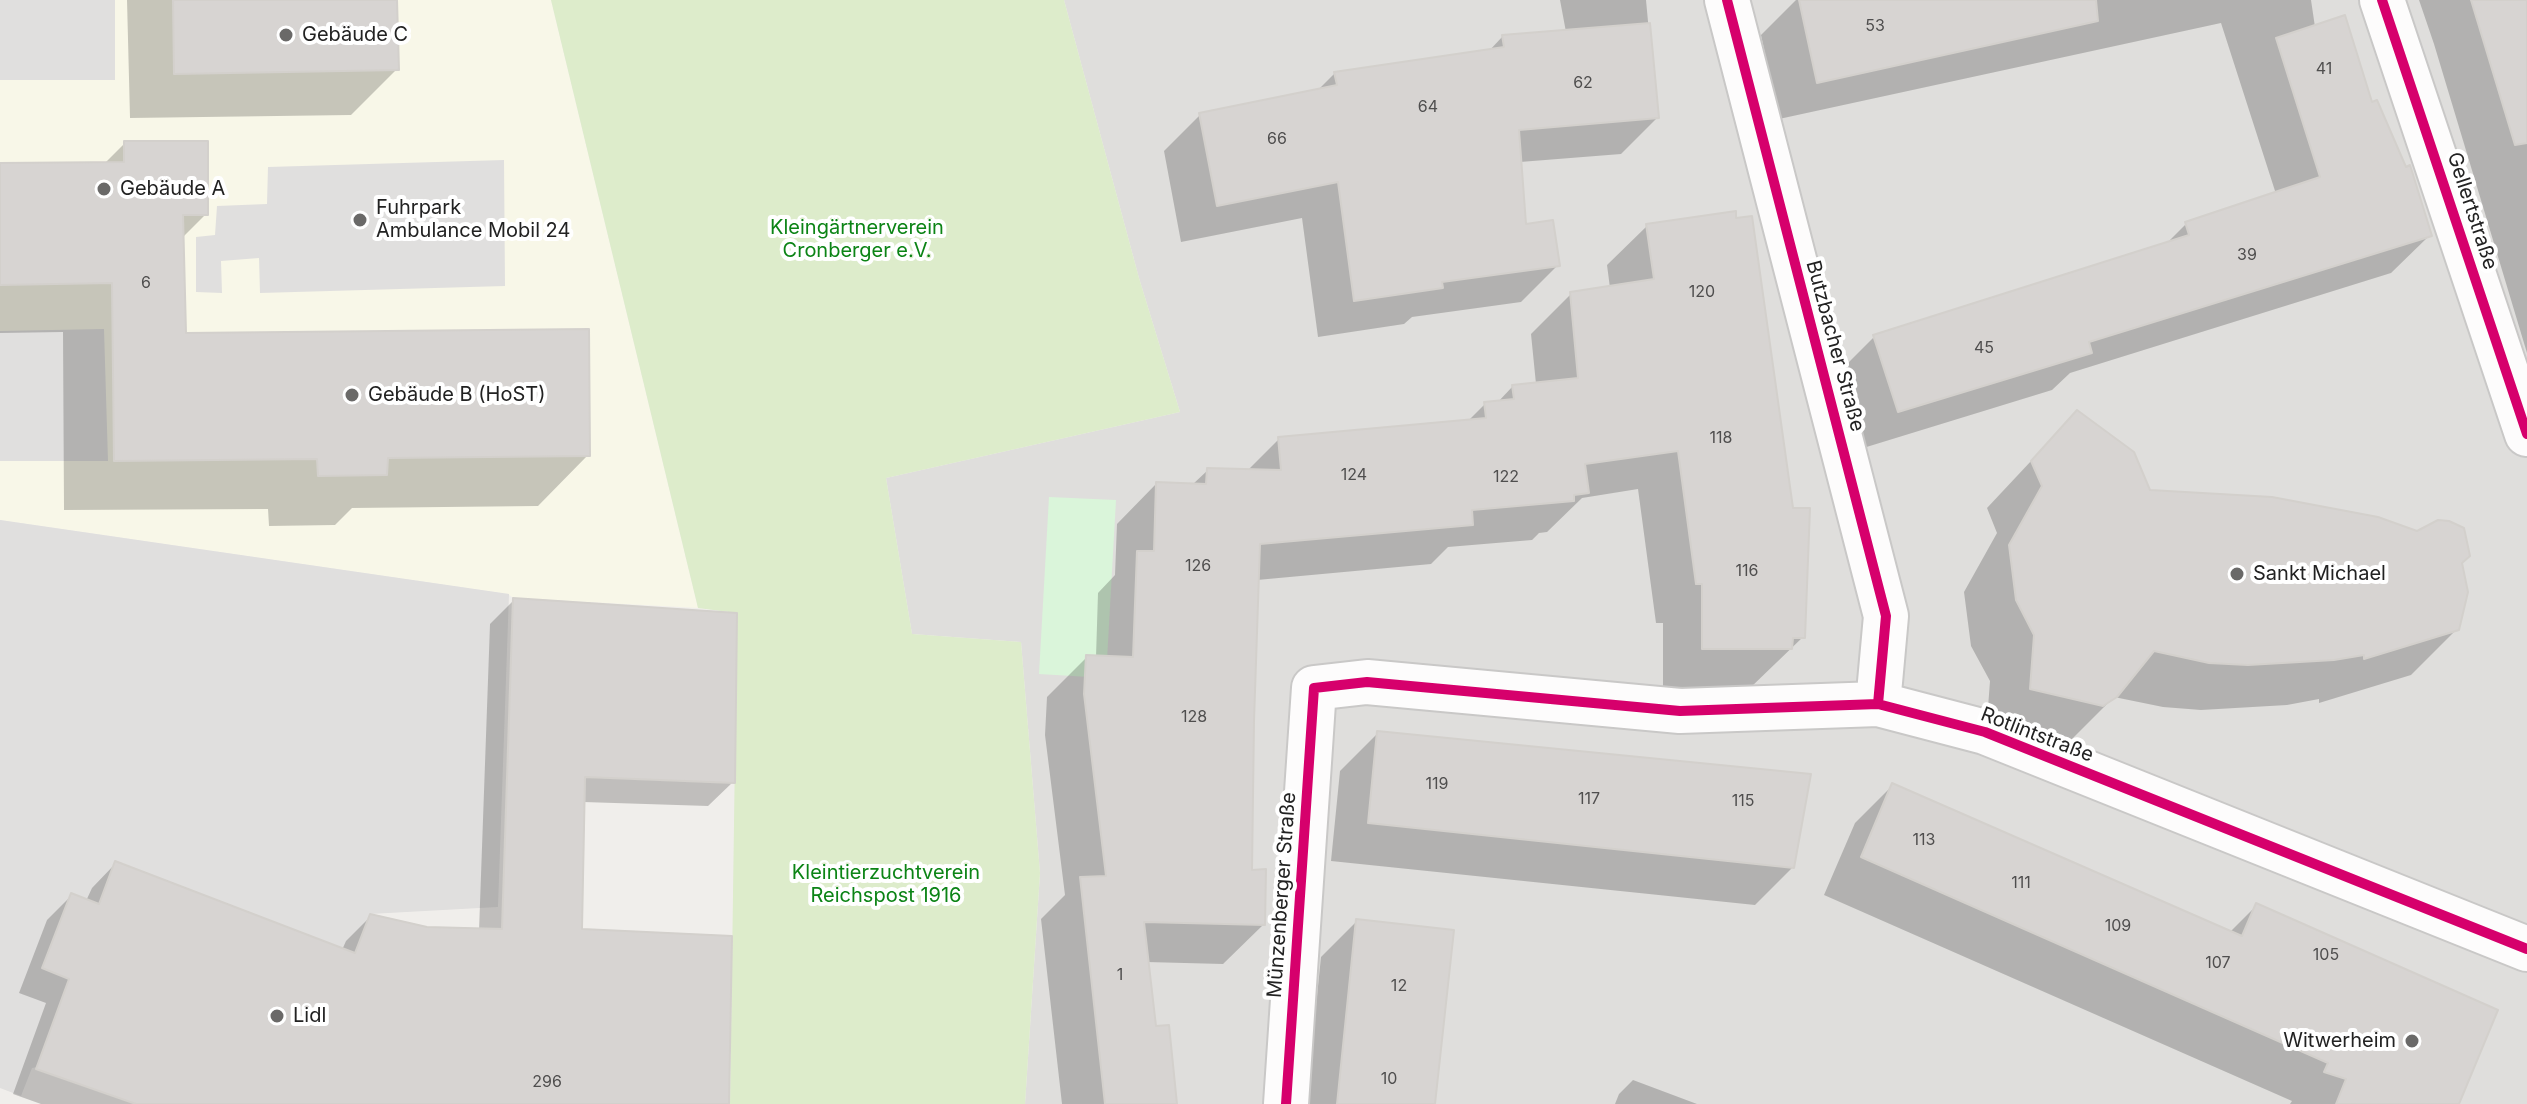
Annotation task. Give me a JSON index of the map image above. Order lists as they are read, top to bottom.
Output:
{
  "streets": {
    "street": [
      "Gellertstraße",
      "Butzbacher Straße",
      "Rotlintstraße",
      "Münzenberger Straße"
    ]
  },
  "crossings": [
    ["Butzbacher Straße", "Rotlintstraße"],
    ["Rotlintstraße", "Münzenberger Straße"]
  ],
  "parks": ["Kleingärtnerverein Cronberger e.V.", "Kleintierzuchtverein Reichspost 1916"],
  "places": [
    "Gebäude C",
    "Gebäude A",
    "Fuhrpark Ambulance Mobil 24",
    "Gebäude B (HoST)",
    "Sankt Michael",
    "Lidl",
    "Witwerheim"
  ],
  "house_numbers": [
    "53",
    "41",
    "62",
    "64",
    "66",
    "39",
    "6",
    "120",
    "45",
    "118",
    "124",
    "122",
    "126",
    "116",
    "128",
    "119",
    "117",
    "115",
    "113",
    "111",
    "109",
    "105",
    "107",
    "1",
    "12",
    "10",
    "296"
  ]
}
